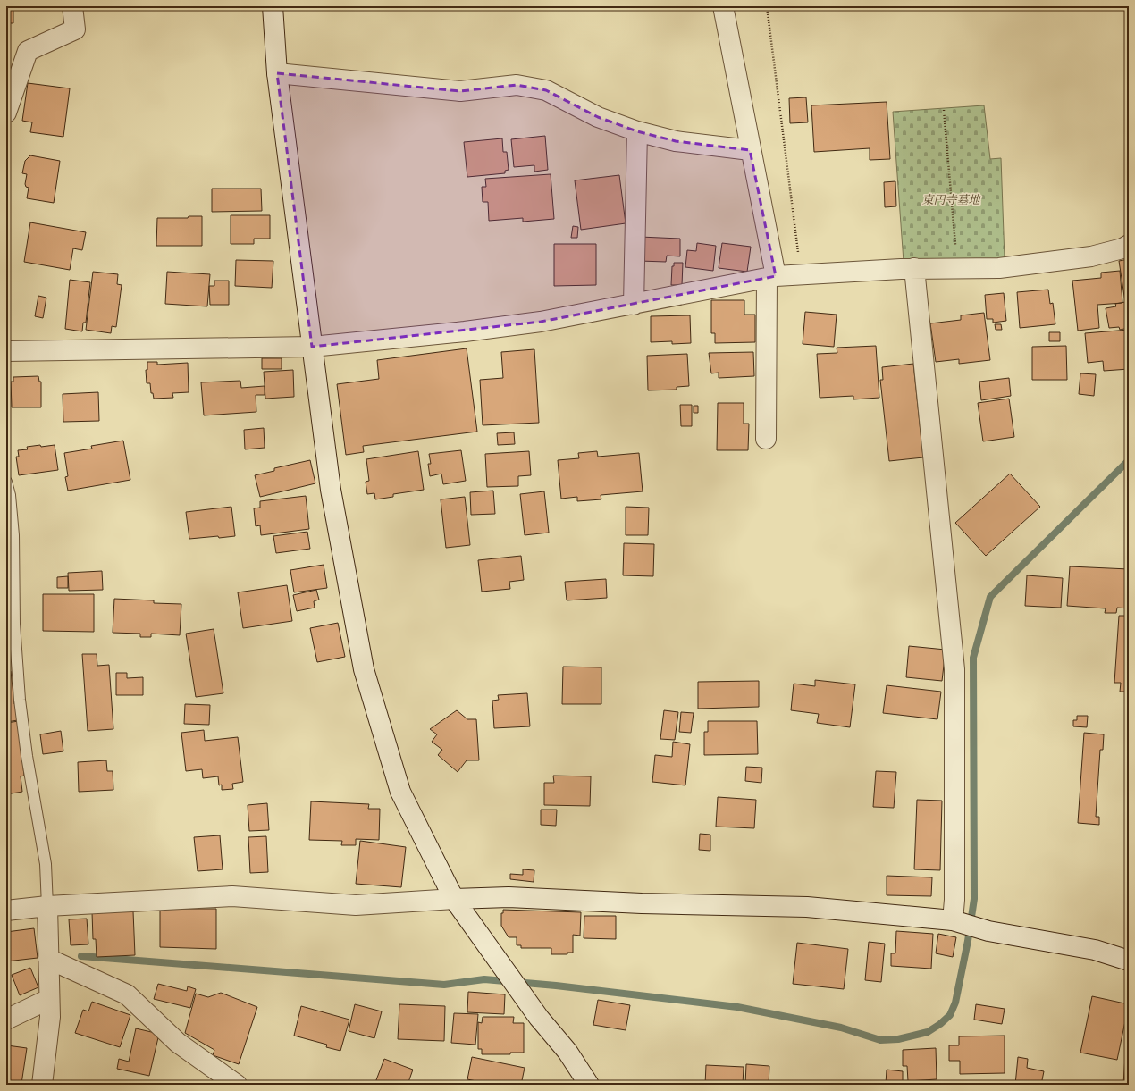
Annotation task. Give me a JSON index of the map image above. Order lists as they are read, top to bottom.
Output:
{
  "parks": ["東円寺墓地"]
}
